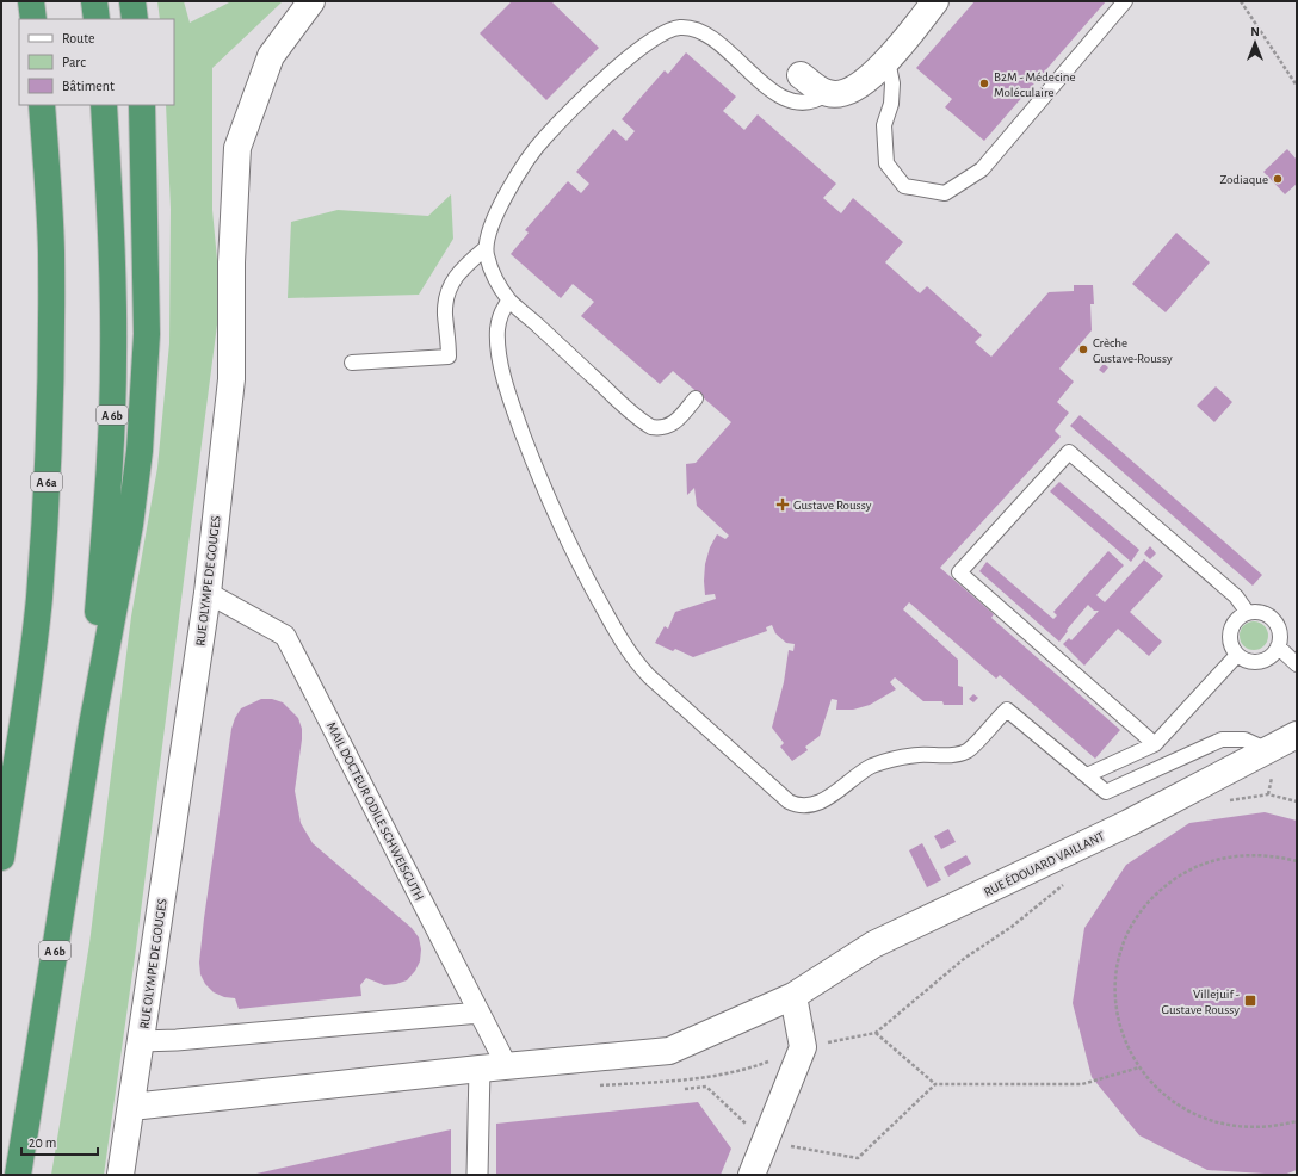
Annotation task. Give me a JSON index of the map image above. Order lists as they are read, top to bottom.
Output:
{
  "streets": {
    "highway": ["A 6b", "A 6a"],
    "street": ["RUE OLYMPE DE GOUGES", "MAIL DOCTEUR ODILE SCHWEISGUTH", "RUE ÉDOUARD VAILLANT"]
  },
  "crossings": [
    ["RUE OLYMPE DE GOUGES", "MAIL DOCTEUR ODILE SCHWEISGUTH"],
    ["RUE OLYMPE DE GOUGES", "RUE ÉDOUARD VAILLANT"],
    ["MAIL DOCTEUR ODILE SCHWEISGUTH", "RUE ÉDOUARD VAILLANT"]
  ],
  "places": {
    "other": ["B2M - Médecine Moléculaire", "Zodiaque", "Crèche Gustave-Roussy"],
    "health": ["Gustave Roussy"],
    "transit": ["Villejuif - Gustave Roussy"]
  },
  "legend": ["Route", "Parc", "Bâtiment"],
  "scale_bar": "20 m",
  "north": "top"
}
